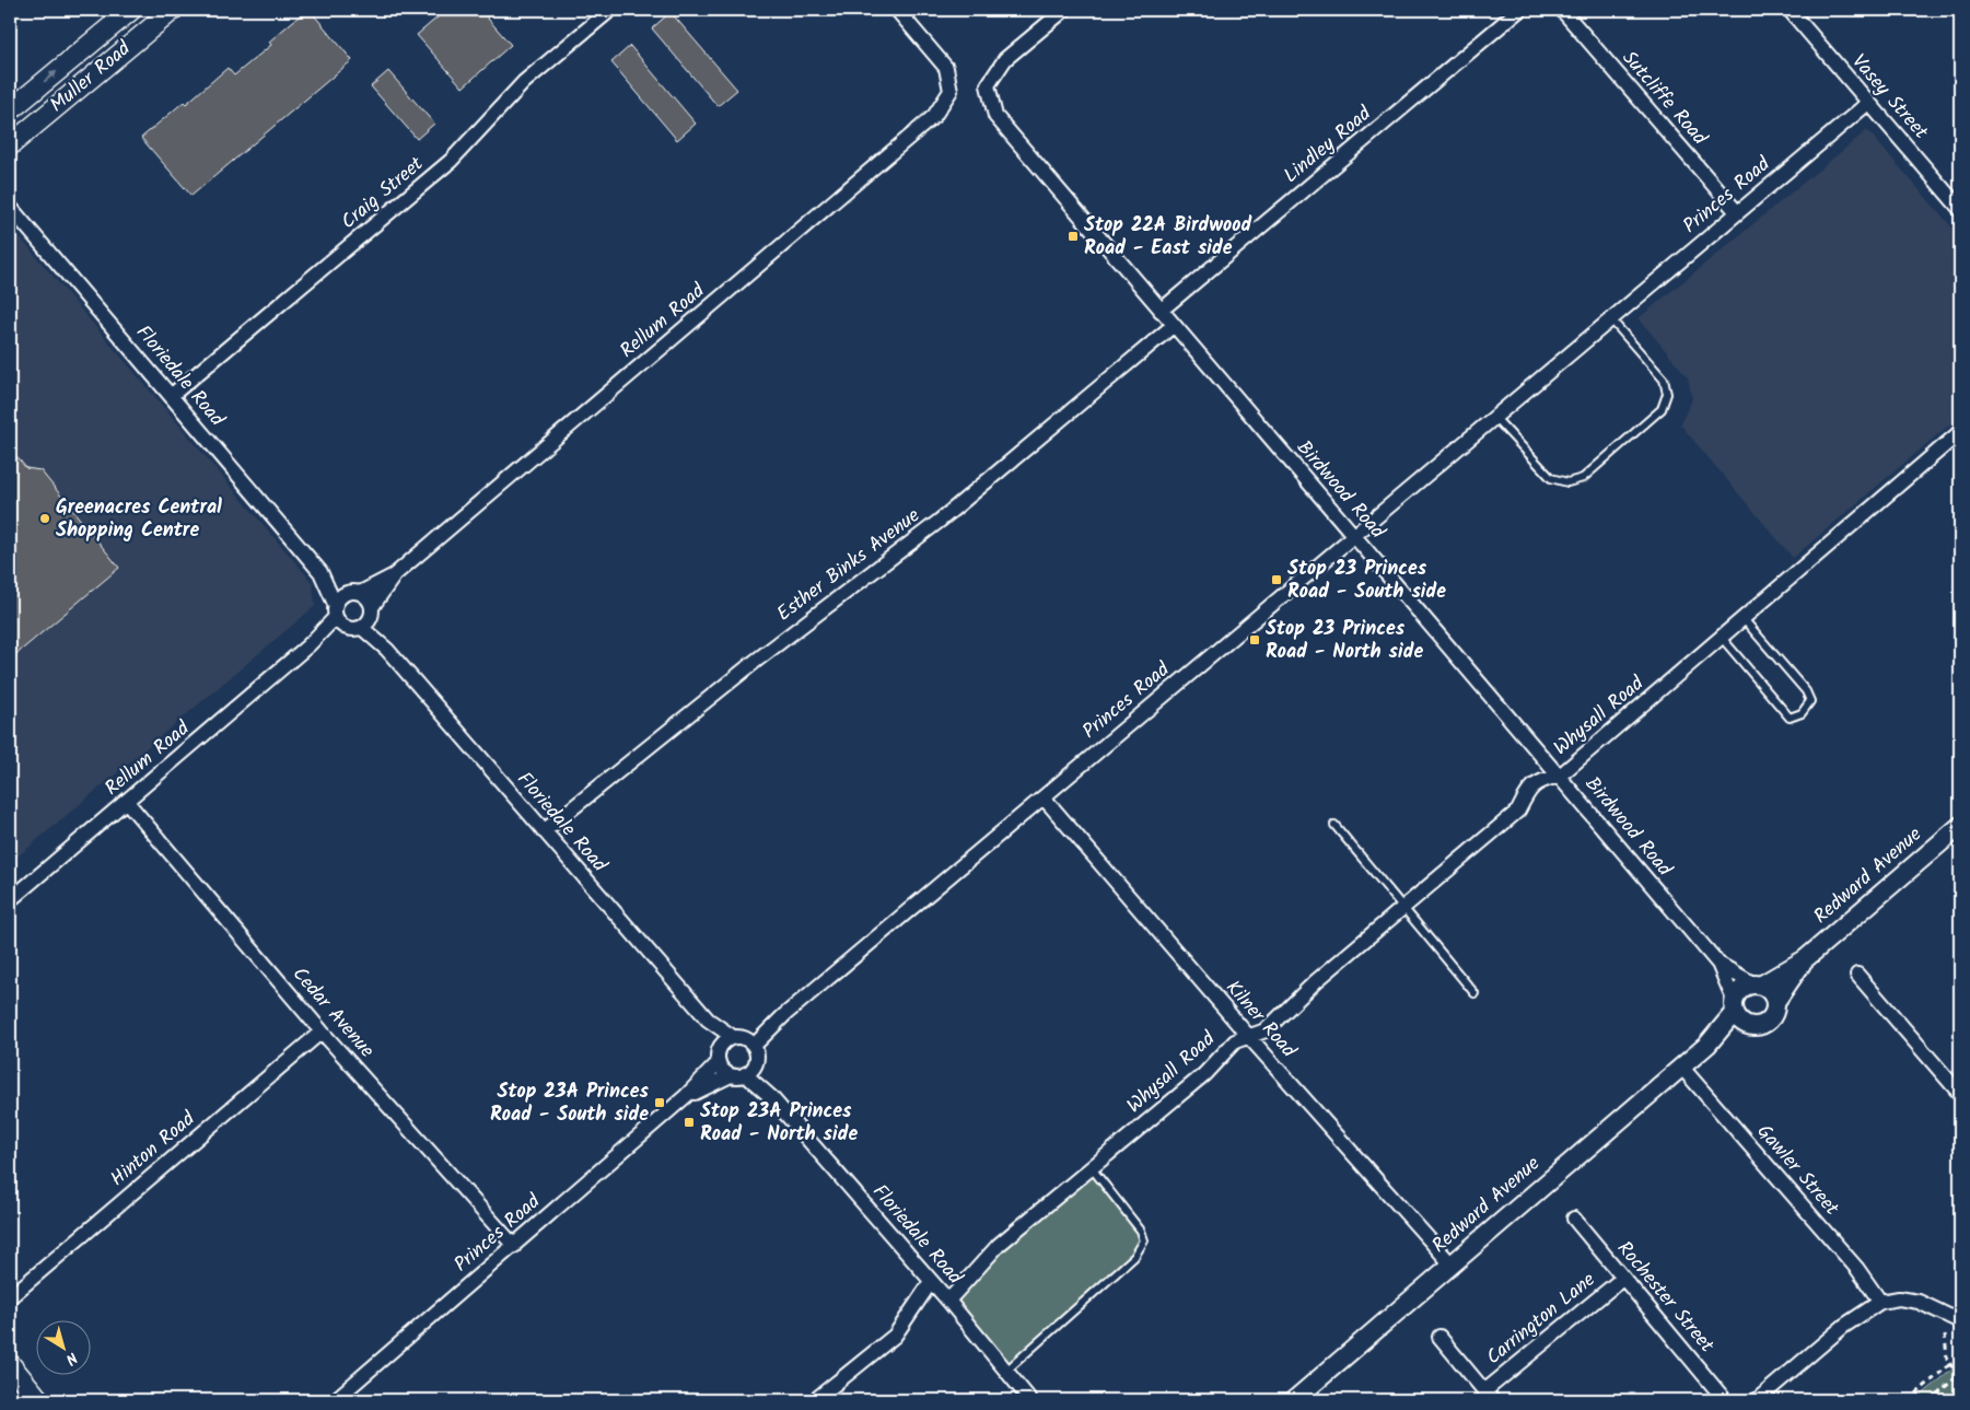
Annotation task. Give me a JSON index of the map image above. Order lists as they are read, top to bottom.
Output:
{
  "streets": {
    "main road": ["Muller Road"],
    "street": [
      "Vasey Street",
      "Sutcliffe Road",
      "Lindley Road",
      "Craig Street",
      "Princes Road",
      "Rellum Road",
      "Floriedale Road",
      "Birdwood Road",
      "Esther Binks Avenue",
      "Whysall Road",
      "Redward Avenue",
      "Cedar Avenue",
      "Kilner Road",
      "Hinton Road",
      "Gawler Street",
      "Rochester Street",
      "Carrington Lane"
    ]
  },
  "crossings": [
    ["Vasey Street", "Princes Road"],
    ["Sutcliffe Road", "Princes Road"],
    ["Lindley Road", "Birdwood Road"],
    ["Craig Street", "Floriedale Road"],
    ["Princes Road", "Floriedale Road"],
    ["Princes Road", "Birdwood Road"],
    ["Princes Road", "Cedar Avenue"],
    ["Princes Road", "Kilner Road"],
    ["Rellum Road", "Floriedale Road"],
    ["Rellum Road", "Cedar Avenue"],
    ["Floriedale Road", "Esther Binks Avenue"],
    ["Floriedale Road", "Whysall Road"],
    ["Birdwood Road", "Esther Binks Avenue"],
    ["Birdwood Road", "Whysall Road"],
    ["Birdwood Road", "Redward Avenue"],
    ["Whysall Road", "Kilner Road"],
    ["Redward Avenue", "Kilner Road"],
    ["Redward Avenue", "Gawler Street"],
    ["Cedar Avenue", "Hinton Road"],
    ["Rochester Street", "Carrington Lane"]
  ],
  "places": {
    "transit": [
      "Stop 22A Birdwood Road - East side",
      "Stop 23 Princes Road - South side",
      "Stop 23 Princes Road - North side",
      "Stop 23A Princes Road - South side",
      "Stop 23A Princes Road - North side"
    ],
    "other": ["Greenacres Central Shopping Centre"]
  },
  "north": "bottom right"
}
